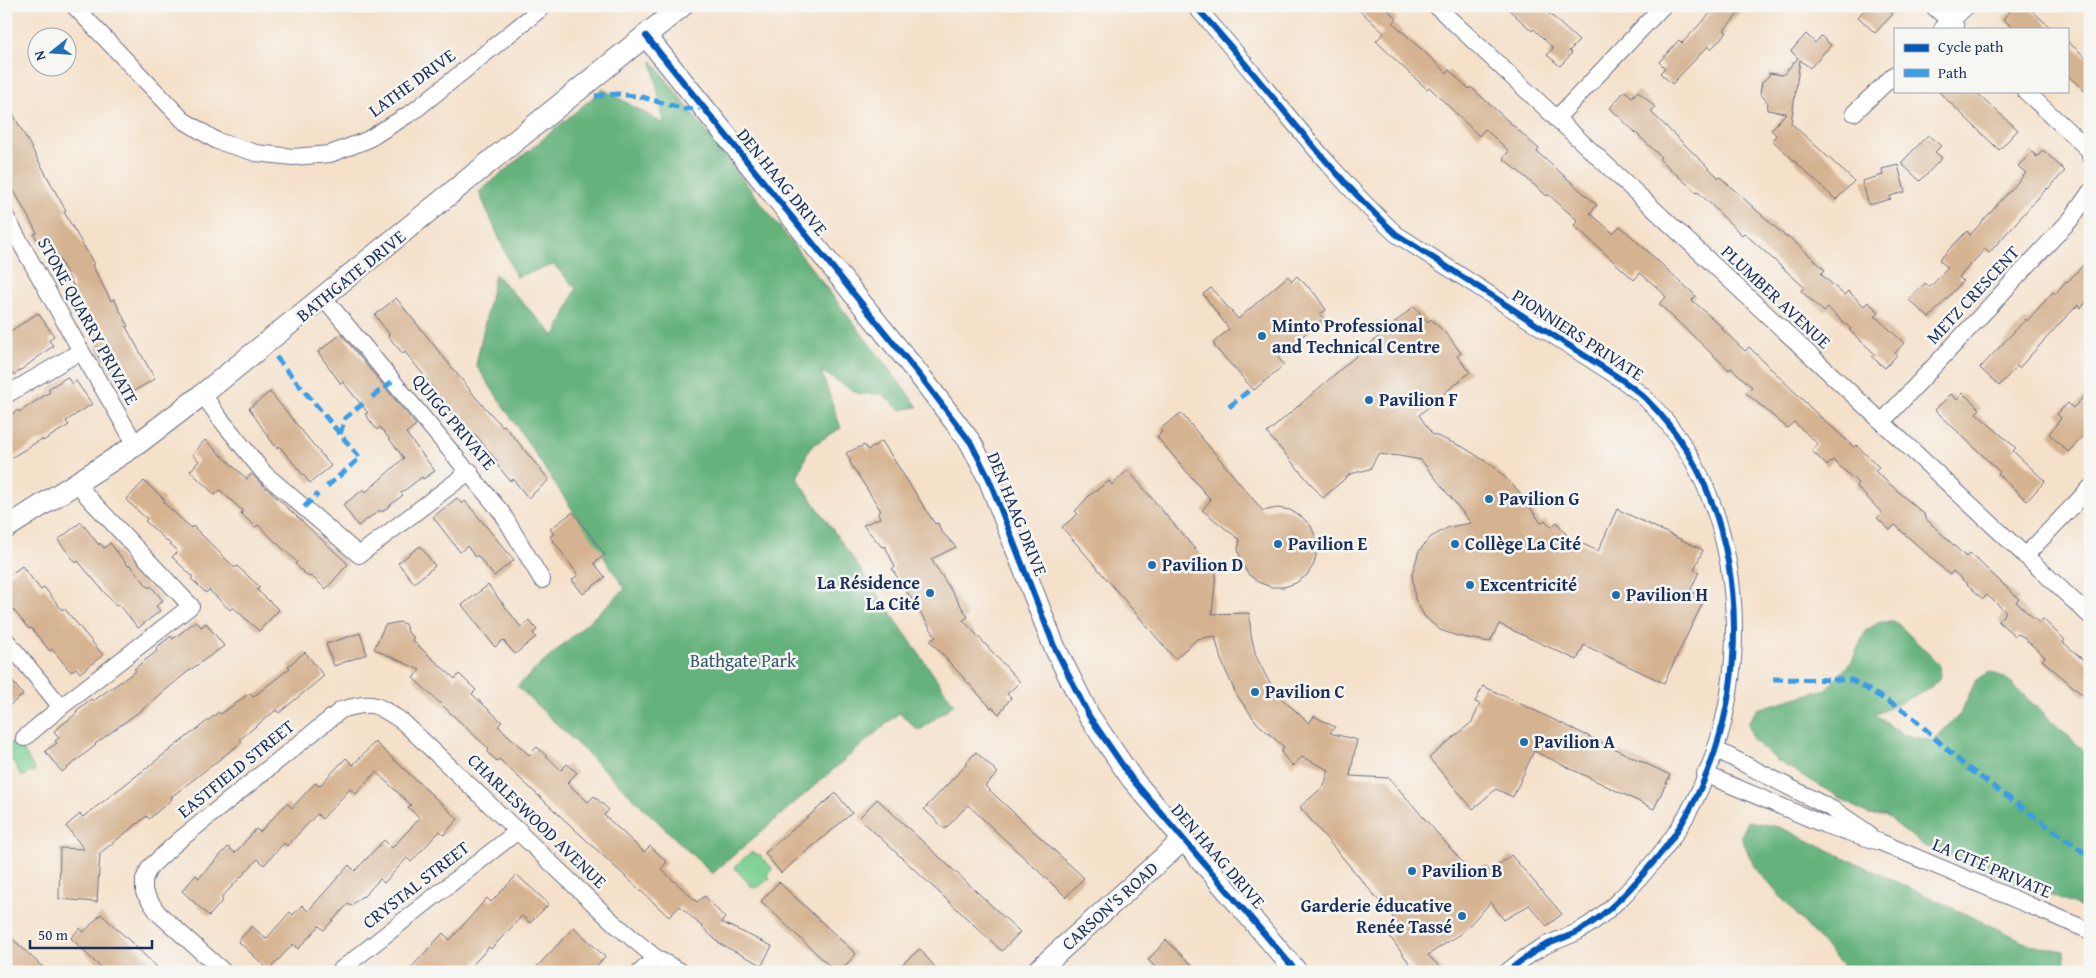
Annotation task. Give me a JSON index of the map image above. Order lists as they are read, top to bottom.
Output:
{
  "streets": {
    "street": [
      "LATHE DRIVE",
      "DEN HAAG DRIVE",
      "BATHGATE DRIVE",
      "METZ CRESCENT",
      "PLUMBER AVENUE",
      "STONE QUARRY PRIVATE",
      "PIONNIERS PRIVATE",
      "QUIGG PRIVATE",
      "EASTFIELD STREET",
      "CHARLESWOOD AVENUE",
      "LA CITÉ PRIVATE",
      "CRYSTAL STREET",
      "CARSON'S ROAD"
    ]
  },
  "crossings": [
    ["DEN HAAG DRIVE", "BATHGATE DRIVE"],
    ["DEN HAAG DRIVE", "CARSON'S ROAD"],
    ["BATHGATE DRIVE", "STONE QUARRY PRIVATE"],
    ["BATHGATE DRIVE", "QUIGG PRIVATE"],
    ["METZ CRESCENT", "PLUMBER AVENUE"],
    ["PIONNIERS PRIVATE", "LA CITÉ PRIVATE"],
    ["EASTFIELD STREET", "CHARLESWOOD AVENUE"],
    ["CHARLESWOOD AVENUE", "CRYSTAL STREET"]
  ],
  "parks": ["Bathgate Park"],
  "places": [
    "Minto Professional and Technical Centre",
    "Pavilion F",
    "Pavilion G",
    "Pavilion E",
    "Collège La Cité",
    "Pavilion D",
    "Excentricité",
    "La Résidence La Cité",
    "Pavilion H",
    "Pavilion C",
    "Pavilion A",
    "Pavilion B",
    "Garderie éducative Renée Tassé"
  ],
  "legend": ["Cycle path", "Path"],
  "scale_bar": "50 m",
  "north": "left"
}
